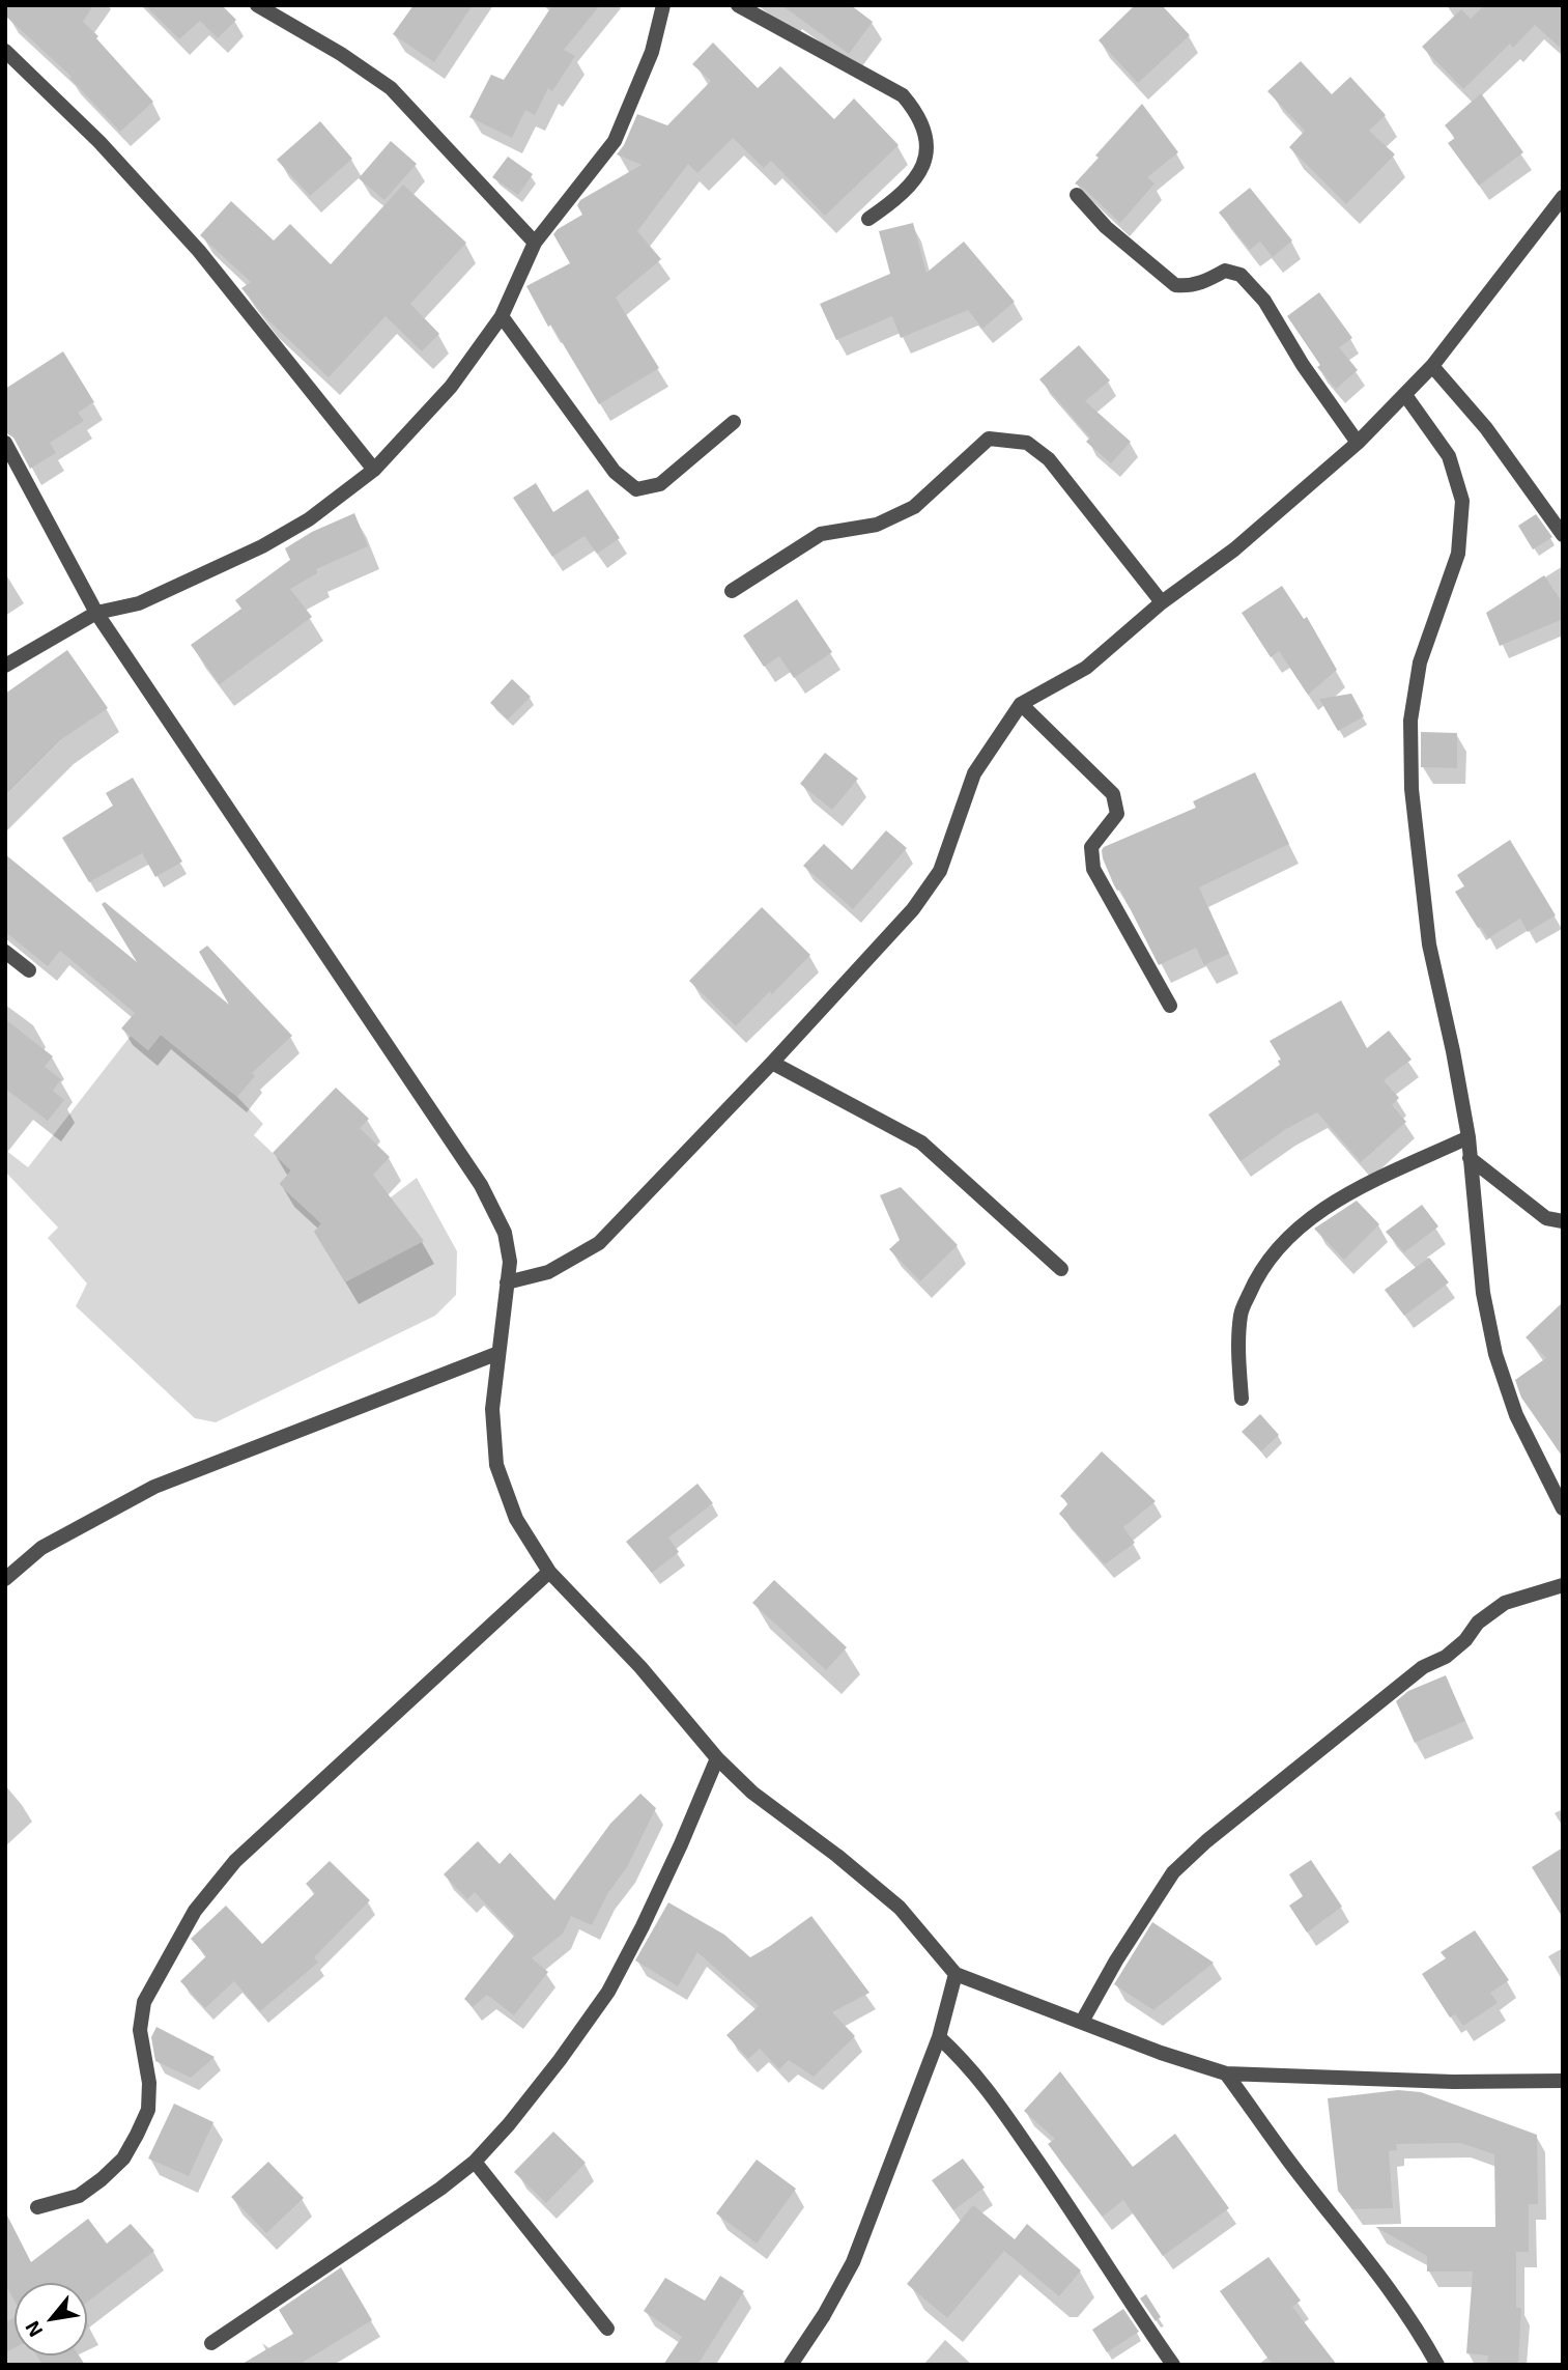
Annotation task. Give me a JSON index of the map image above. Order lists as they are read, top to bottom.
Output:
{
  "north": "bottom left"
}
